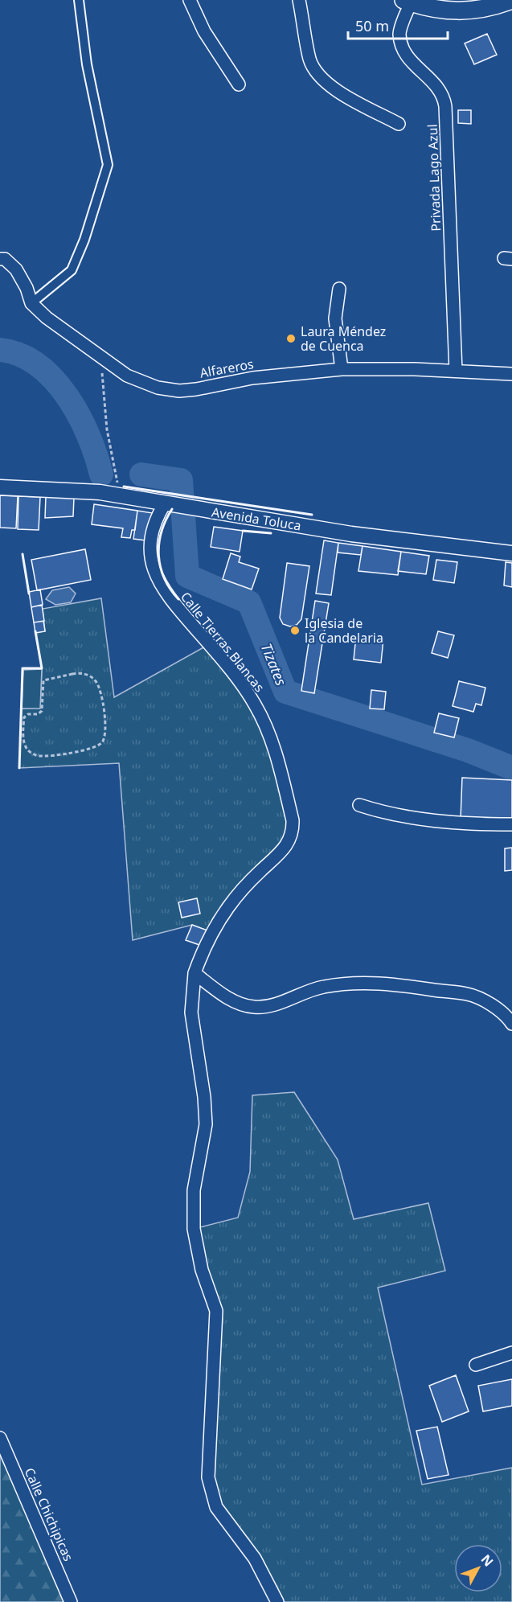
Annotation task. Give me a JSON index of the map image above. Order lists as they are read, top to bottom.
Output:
{
  "streets": {
    "street": [
      "Privada Lago Azul",
      "Alfareros",
      "Avenida Toluca",
      "Calle Tierras Blancas",
      "Calle Chichipicas"
    ]
  },
  "crossings": [
    ["Privada Lago Azul", "Alfareros"],
    ["Avenida Toluca", "Calle Tierras Blancas"]
  ],
  "water": ["Tizates"],
  "places": ["Laura Méndez de Cuenca", "Iglesia de la Candelaria"],
  "scale_bar": "50 m",
  "north": "top right"
}
